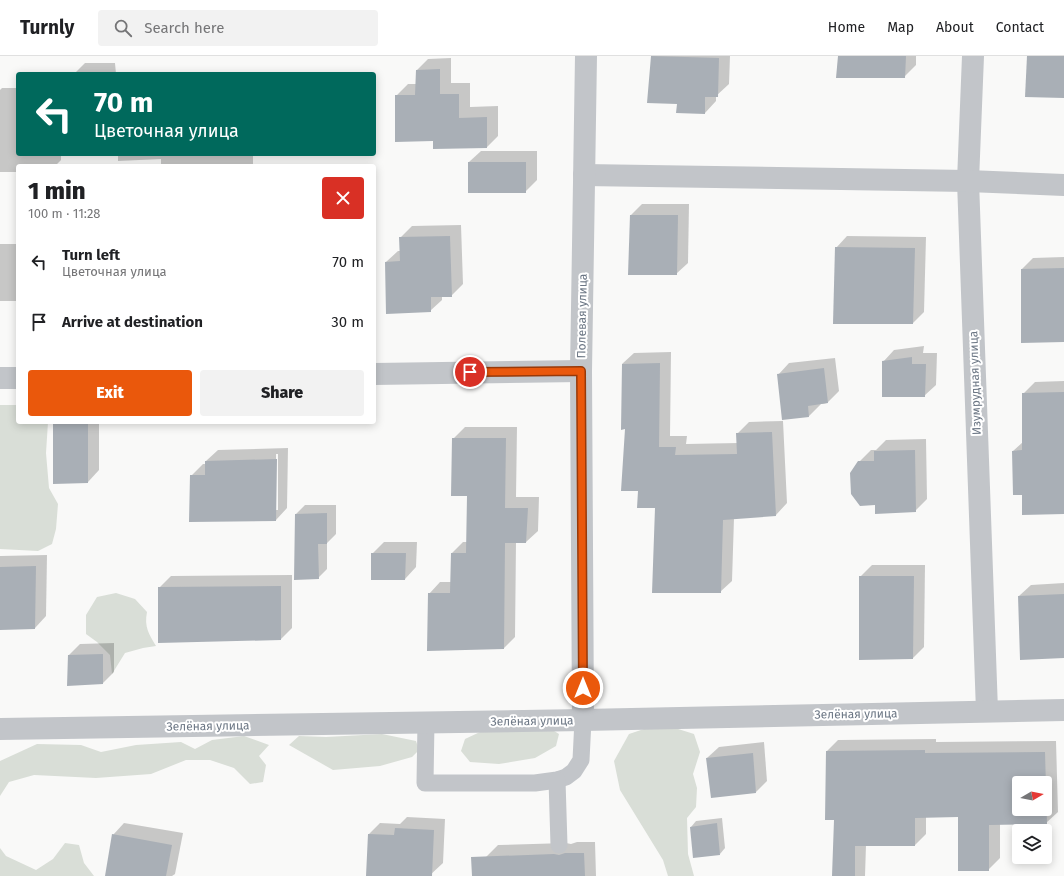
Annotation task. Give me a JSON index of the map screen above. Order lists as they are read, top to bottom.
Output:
{
  "streets": {
    "street": ["Полевая улица", "Изумрудная улица", "Зелёная улица"]
  },
  "crossings": [
    ["Полевая улица", "Зелёная улица"],
    ["Изумрудная улица", "Зелёная улица"]
  ],
  "north": "right",
  "page": {
    "header": "Turnly",
    "search": "Search here",
    "nav": [
      "Home",
      "Map",
      "About",
      "Contact"
    ],
    "turn": ["70 m", "Цветочная улица"],
    "heading": ["1 min", "100 m · 11:28"],
    "list": [
      {
        "name": "Turn left",
        "note": "Цветочная улица",
        "value": "70 m"
      },
      {
        "name": "Arrive at destination",
        "value": "30 m"
      }
    ],
    "buttons": ["Exit", "Share"]
  }
}
